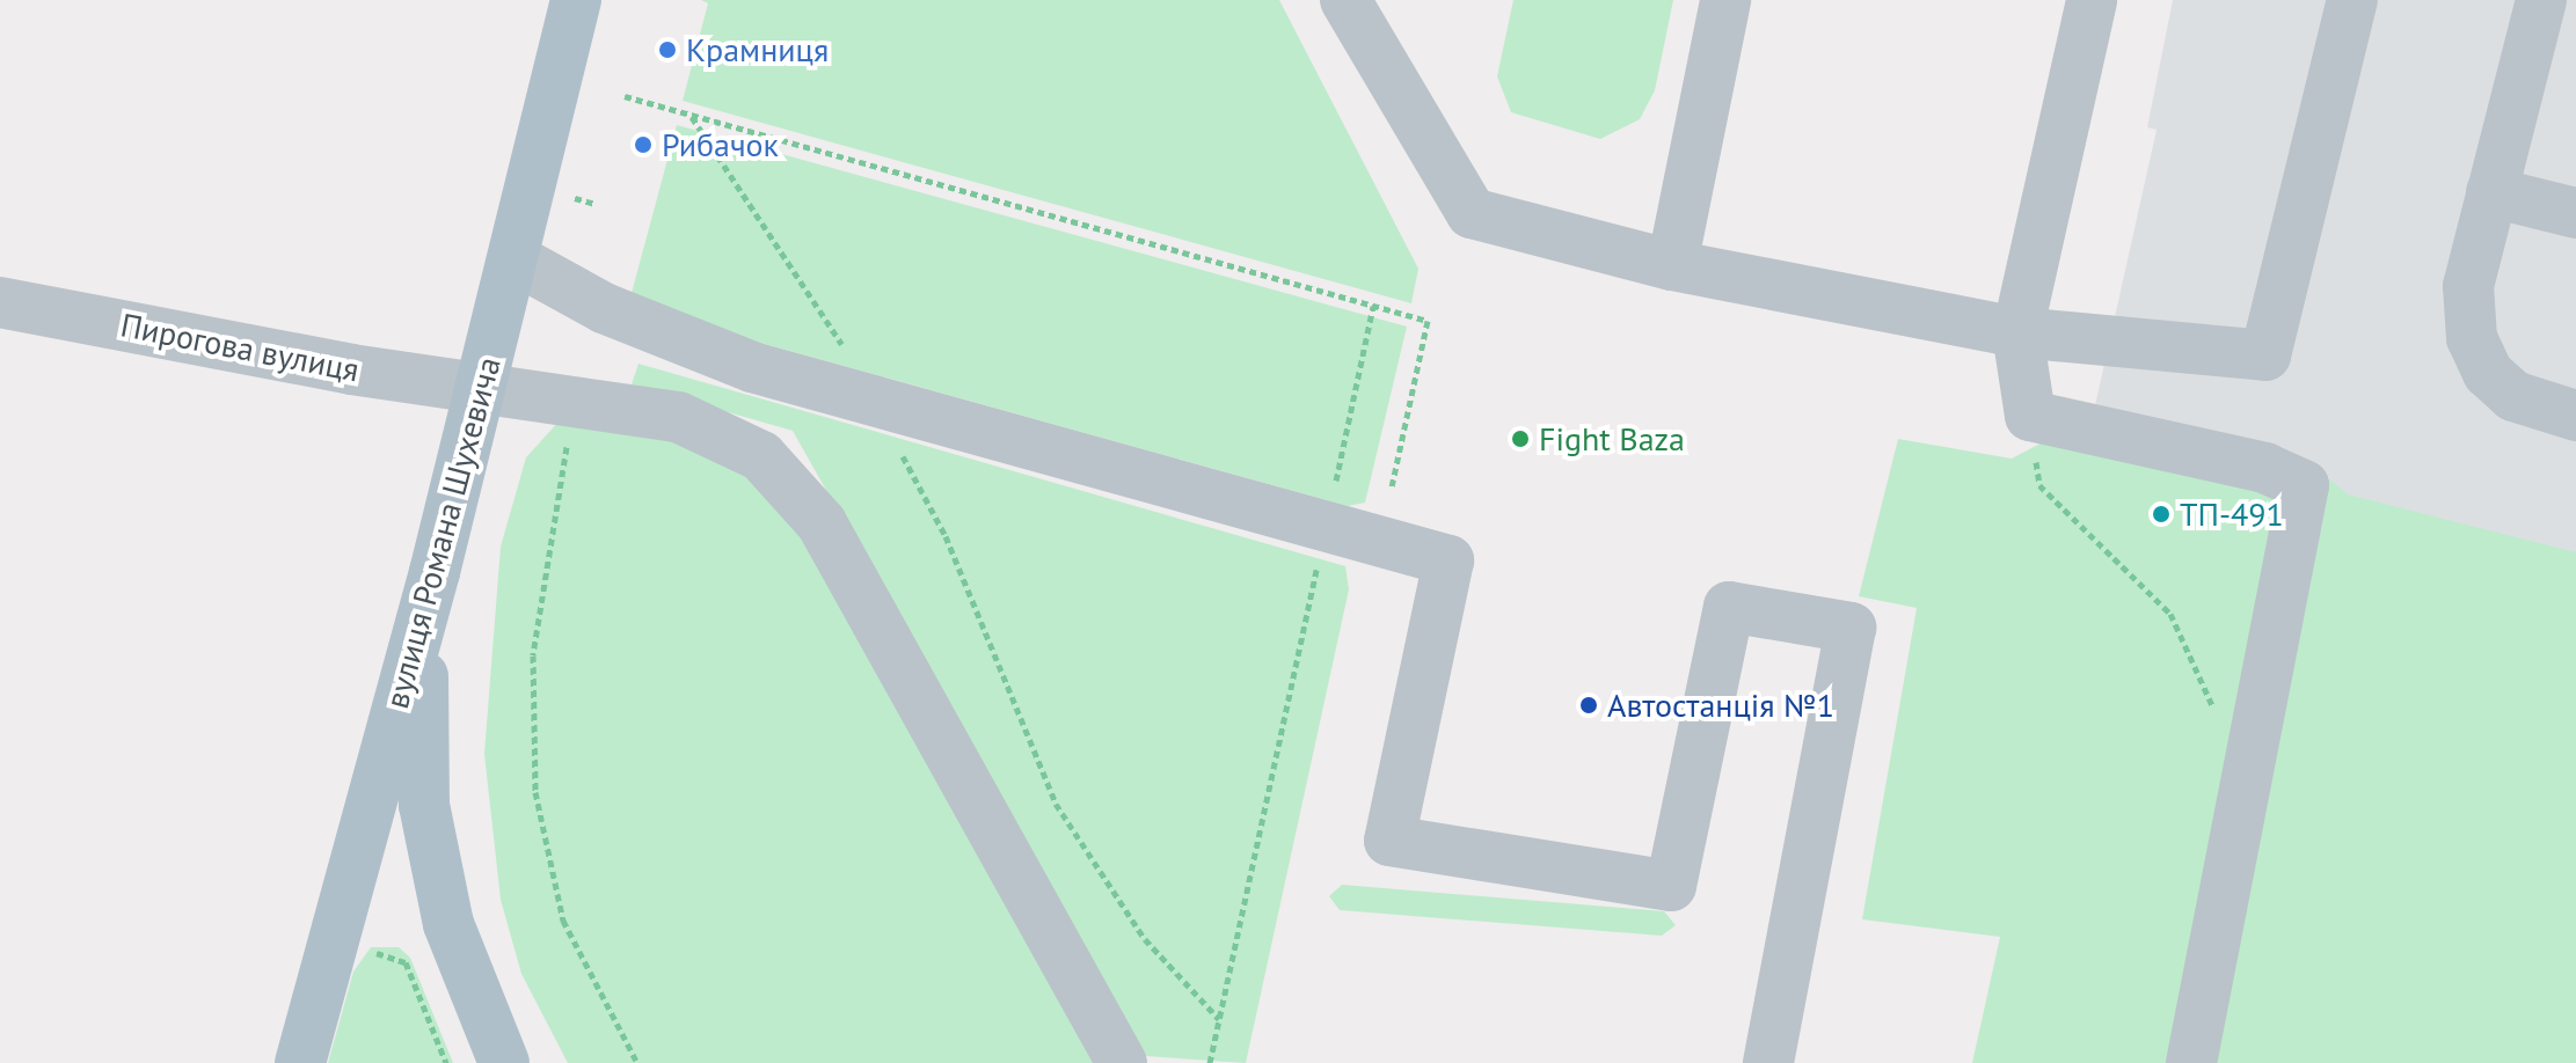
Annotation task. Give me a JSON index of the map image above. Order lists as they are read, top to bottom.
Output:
{
  "streets": {
    "main road": ["вулиця Романа Шухевича"],
    "street": ["Пирогова вулиця"]
  },
  "crossings": [
    ["Пирогова вулиця", "вулиця Романа Шухевича"]
  ],
  "places": [
    "Крамниця",
    "Рибачок",
    "Fight Baza",
    "ТП-491",
    "Автостанція №1"
  ]
}
